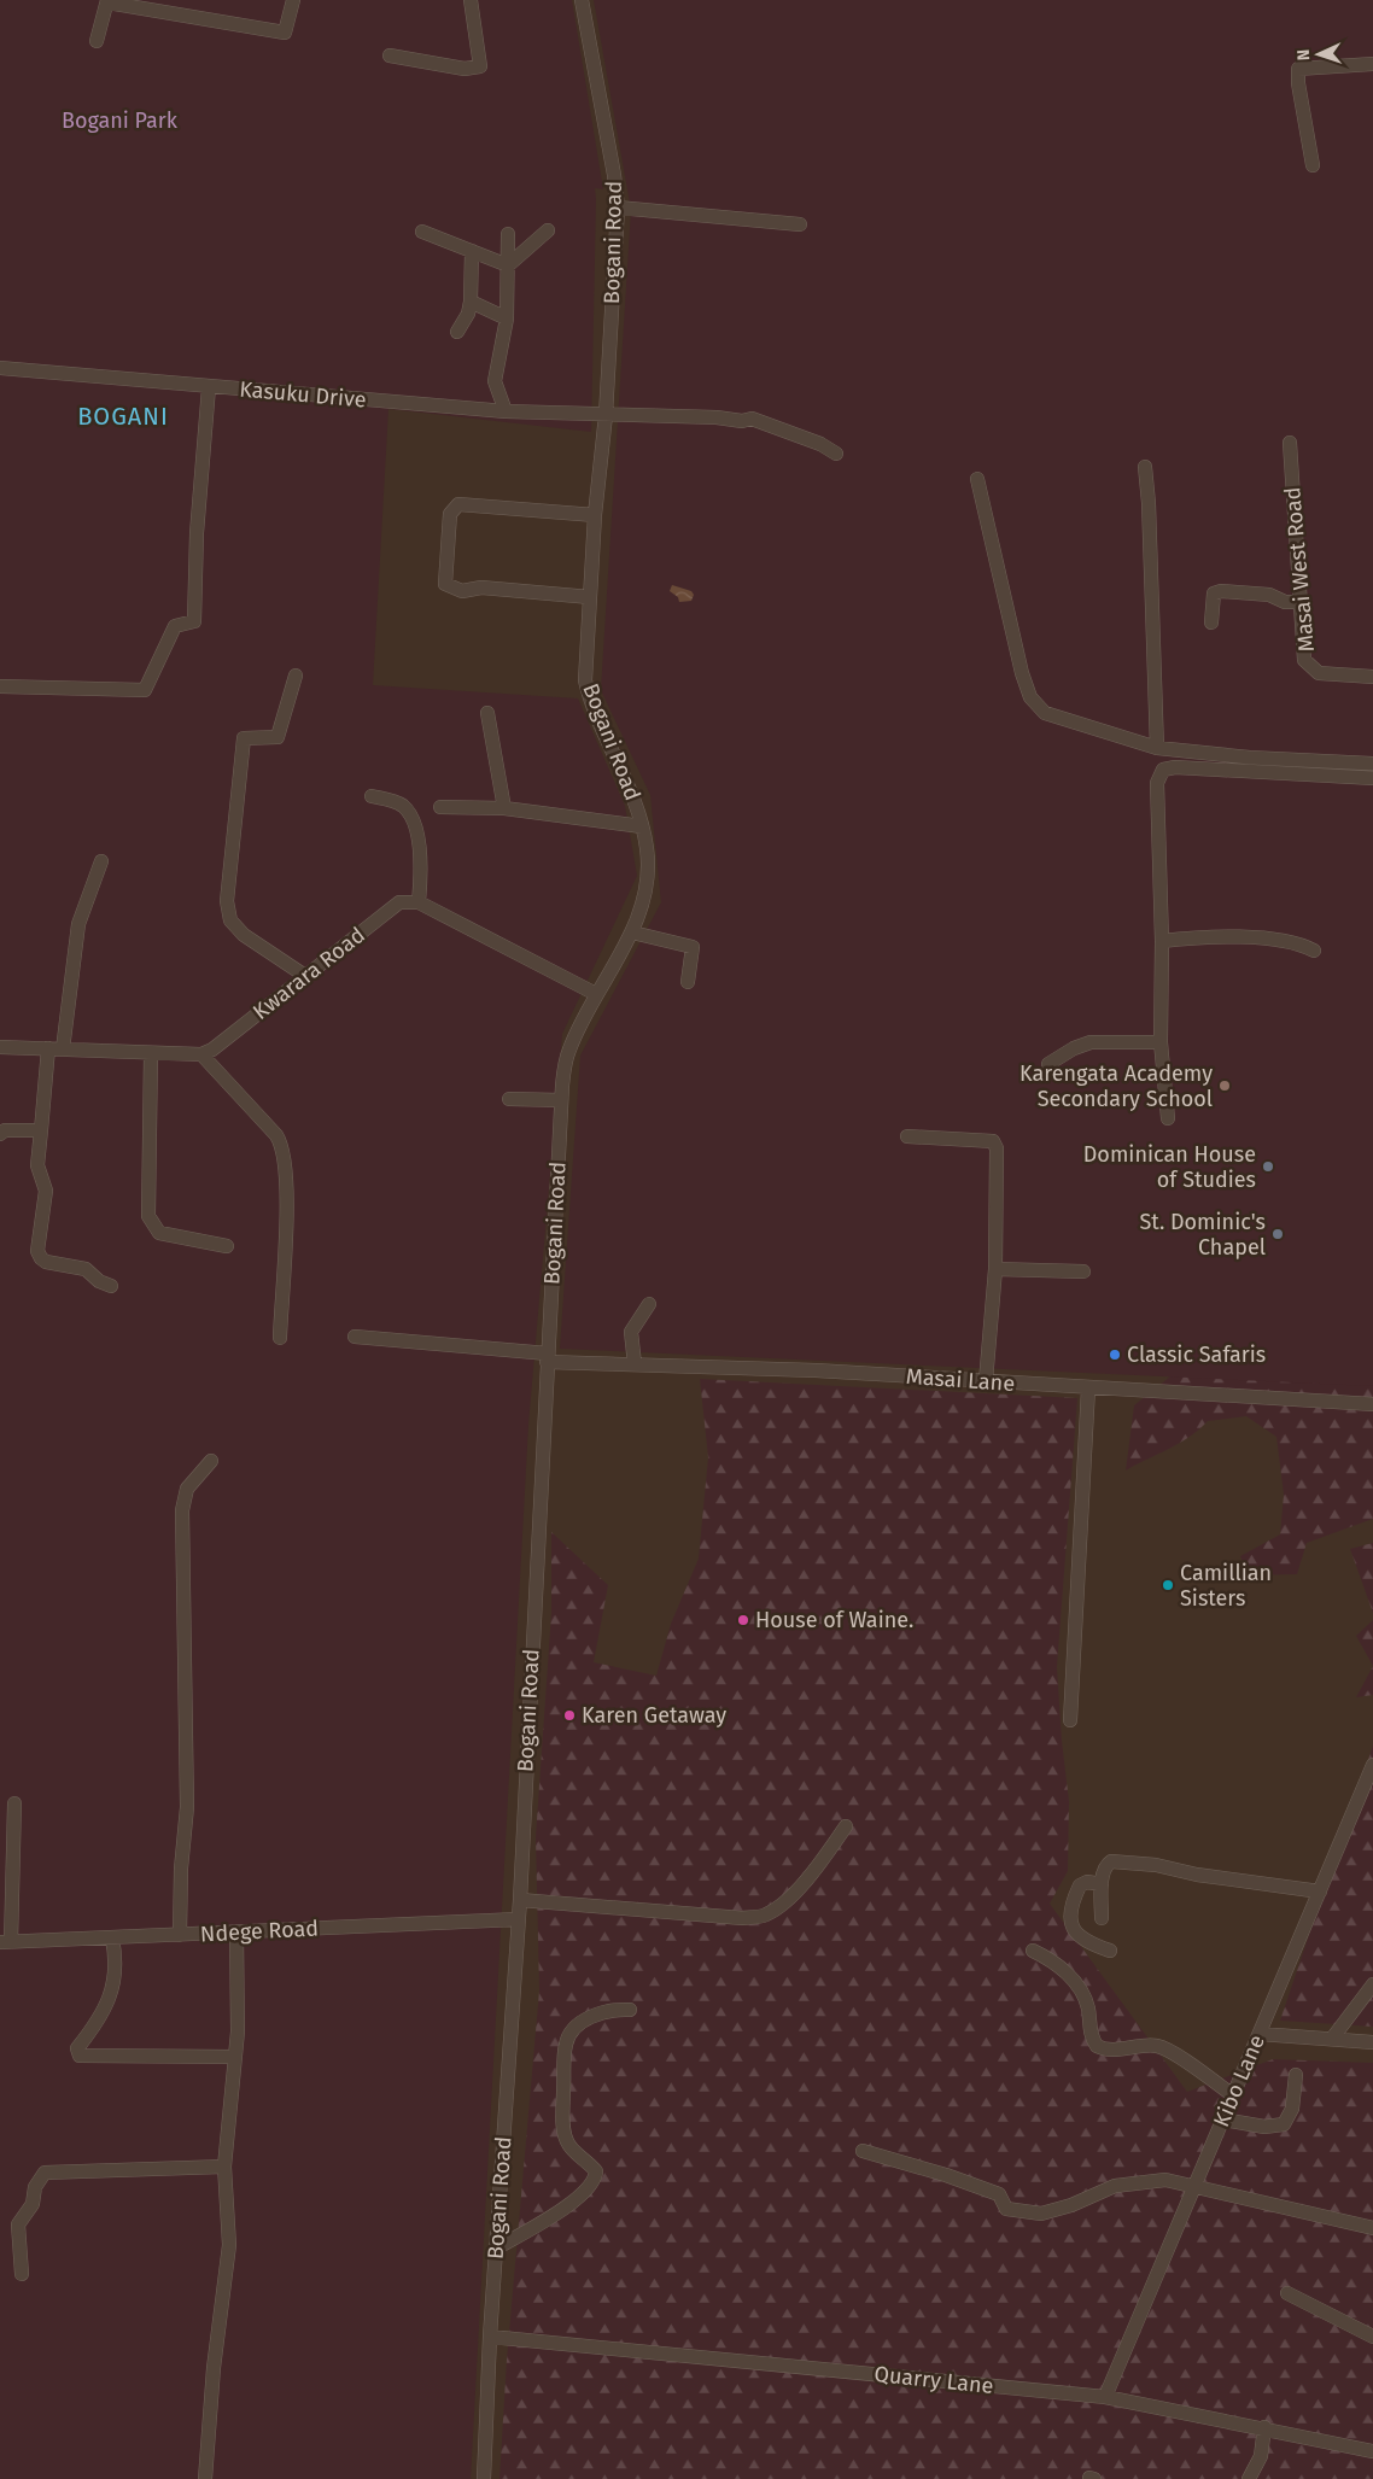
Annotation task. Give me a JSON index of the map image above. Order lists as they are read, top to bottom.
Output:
{
  "streets": {
    "street": [
      "Bogani Road",
      "Kasuku Drive",
      "Masai West Road",
      "Kwarara Road",
      "Masai Lane",
      "Ndege Road",
      "Kibo Lane",
      "Quarry Lane"
    ]
  },
  "crossings": [
    ["Bogani Road", "Kasuku Drive"],
    ["Bogani Road", "Masai Lane"],
    ["Bogani Road", "Ndege Road"],
    ["Bogani Road", "Quarry Lane"],
    ["Kibo Lane", "Quarry Lane"]
  ],
  "districts": ["BOGANI"],
  "parks": ["Bogani Park"],
  "places": [
    "Karengata Academy Secondary School",
    "Dominican House of Studies",
    "St. Dominic's Chapel",
    "Classic Safaris",
    "Camillian Sisters",
    "House of Waine.",
    "Karen Getaway"
  ],
  "north": "left"
}
